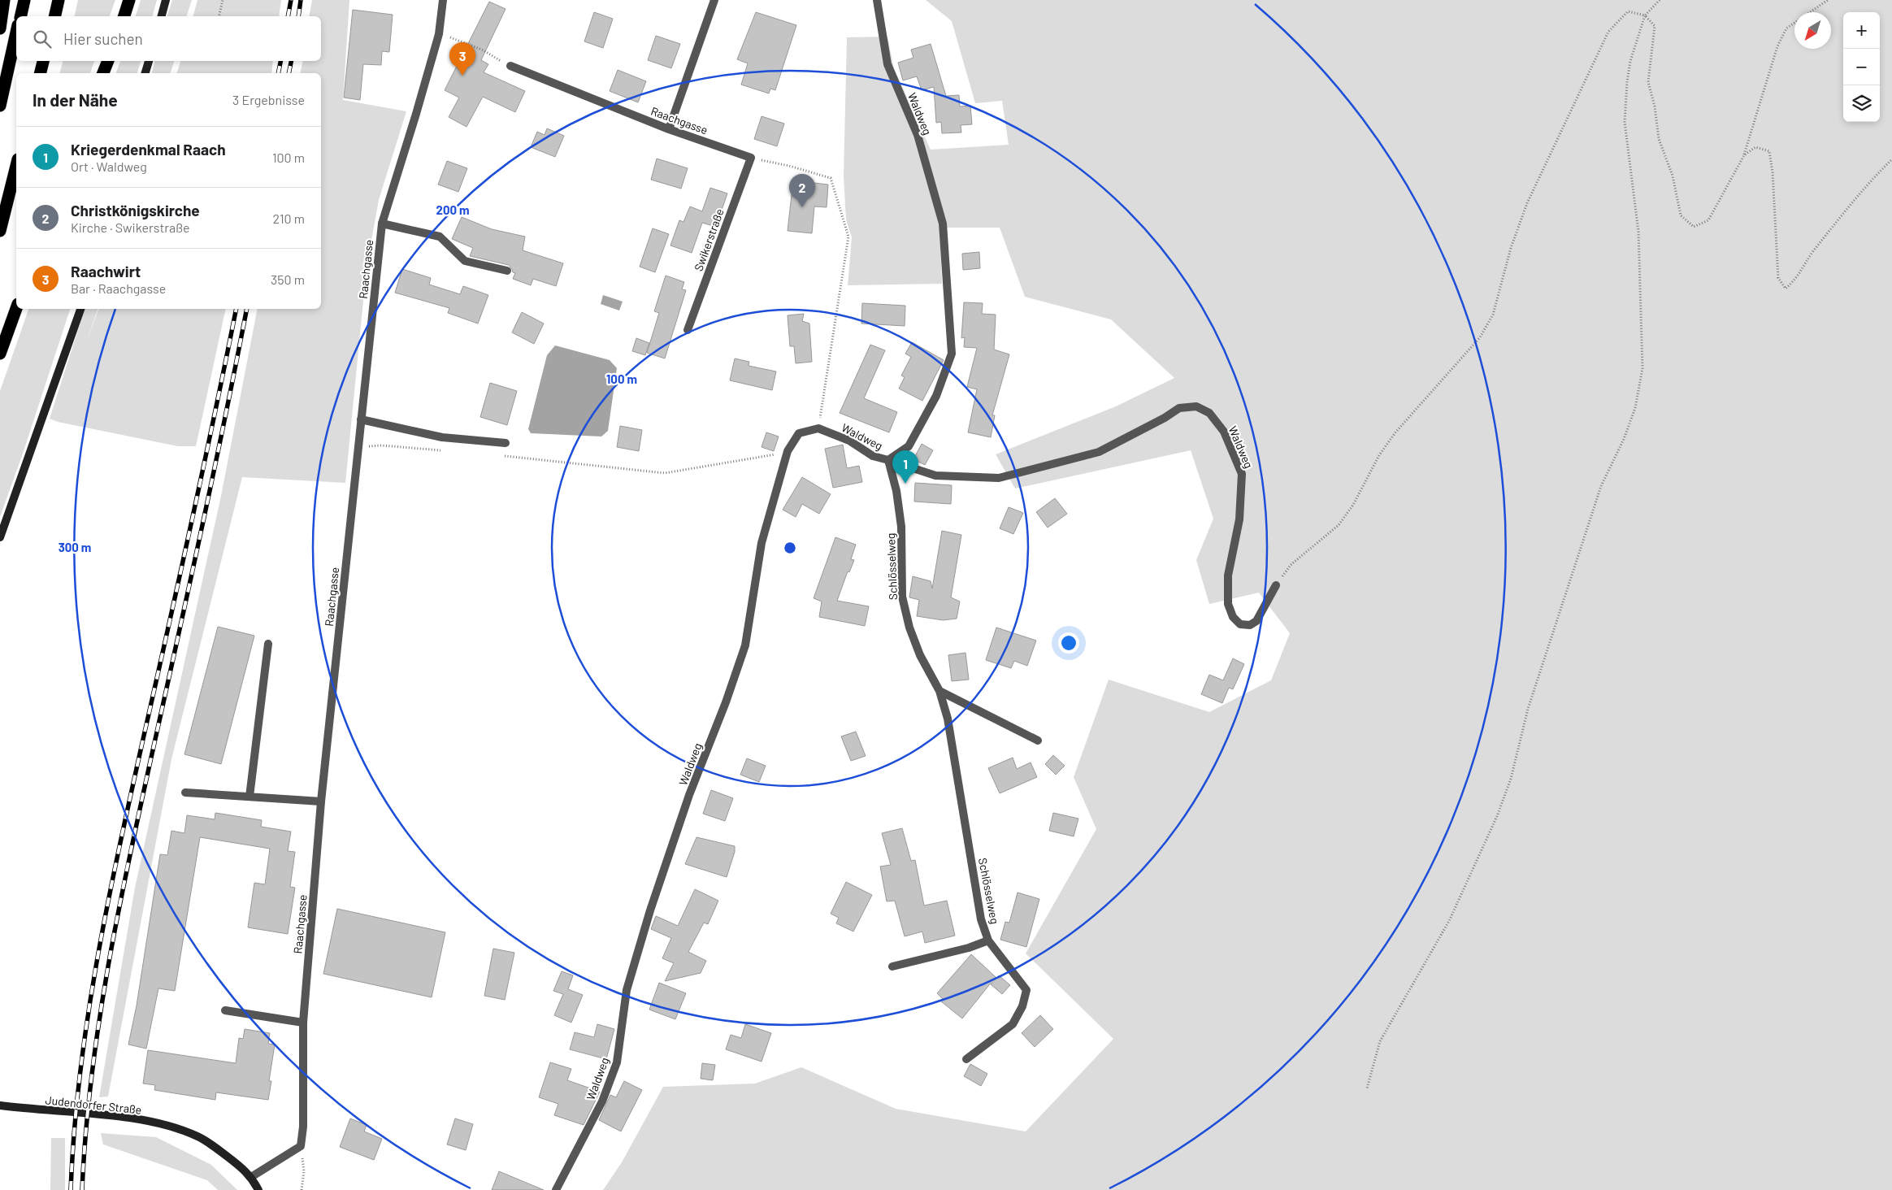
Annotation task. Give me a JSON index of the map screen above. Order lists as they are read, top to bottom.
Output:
{
  "streets": {
    "main road": ["Judendorfer Straße"],
    "street": [
      "Waldweg",
      "Raachgasse",
      "Swikerstraße",
      "Schlösselweg"
    ]
  },
  "crossings": [
    ["Waldweg", "Schlösselweg"],
    ["Raachgasse", "Swikerstraße"]
  ],
  "north": "bottom left",
  "page": {
    "map_buttons": ["+", "−"],
    "search": "Hier suchen",
    "pins": ["3", "2", "1"],
    "heading": ["In der Nähe", "3 Ergebnisse"],
    "list": [
      {
        "mark": "1",
        "name": "Kriegerdenkmal Raach",
        "note": "Ort · Waldweg",
        "value": "100 m"
      },
      {
        "mark": "2",
        "name": "Christkönigskirche",
        "note": "Kirche · Swikerstraße",
        "value": "210 m"
      },
      {
        "mark": "3",
        "name": "Raachwirt",
        "note": "Bar · Raachgasse",
        "value": "350 m"
      }
    ]
  },
  "rings": ["200 m", "100 m", "300 m"]
}
